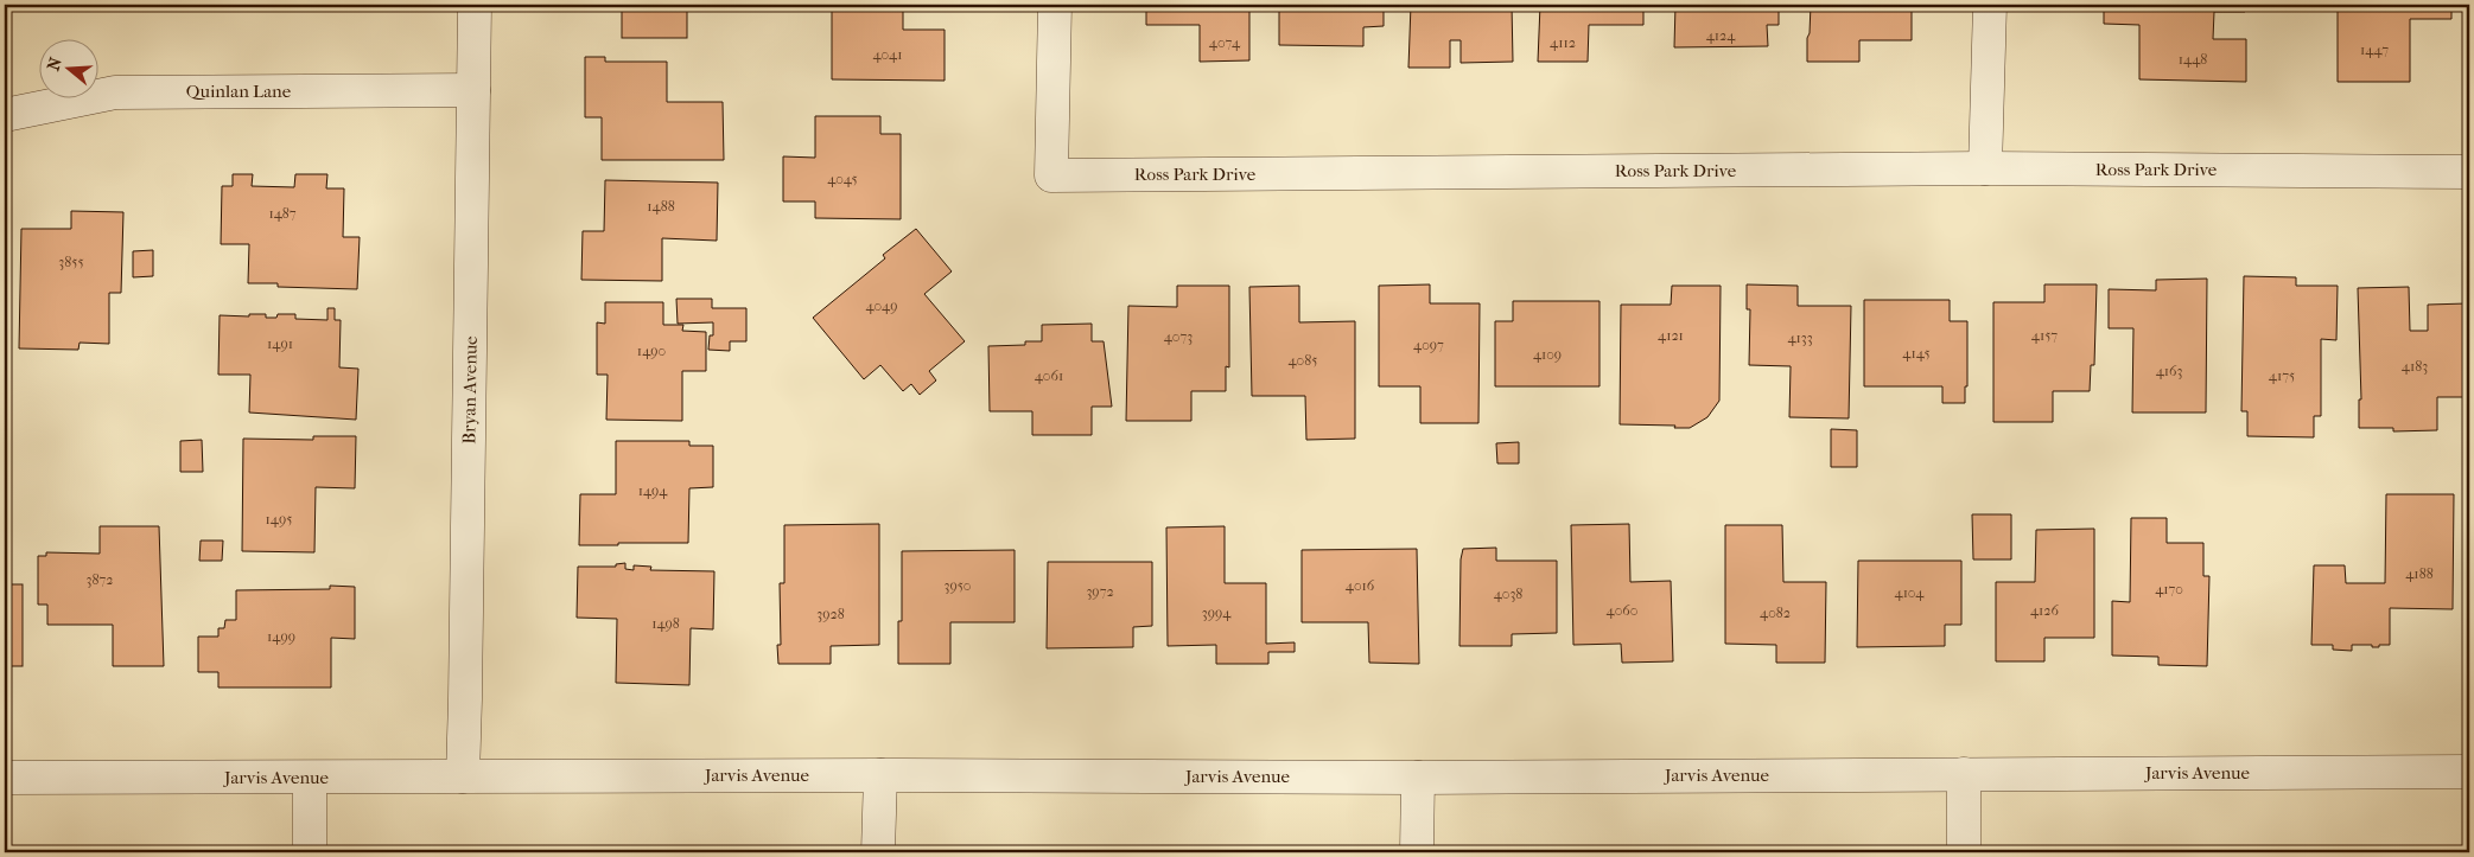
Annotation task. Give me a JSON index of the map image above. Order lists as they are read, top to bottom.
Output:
{
  "streets": {
    "street": [
      "Quinlan Lane",
      "Ross Park Drive",
      "Bryan Avenue",
      "Jarvis Avenue"
    ]
  },
  "crossings": [
    ["Quinlan Lane", "Bryan Avenue"],
    ["Bryan Avenue", "Jarvis Avenue"]
  ],
  "house_numbers": [
    "4124",
    "4074",
    "4112",
    "1447",
    "4041",
    "1448",
    "4045",
    "1488",
    "1487",
    "3855",
    "4049",
    "4121",
    "4157",
    "4073",
    "4133",
    "1491",
    "4097",
    "1490",
    "4145",
    "4109",
    "4085",
    "4183",
    "4163",
    "4061",
    "4175",
    "1494",
    "1495",
    "4188",
    "3872",
    "3950",
    "4016",
    "4170",
    "3972",
    "4104",
    "4038",
    "4060",
    "4126",
    "3994",
    "4082",
    "3928",
    "1498",
    "1499"
  ],
  "north": "left"
}
